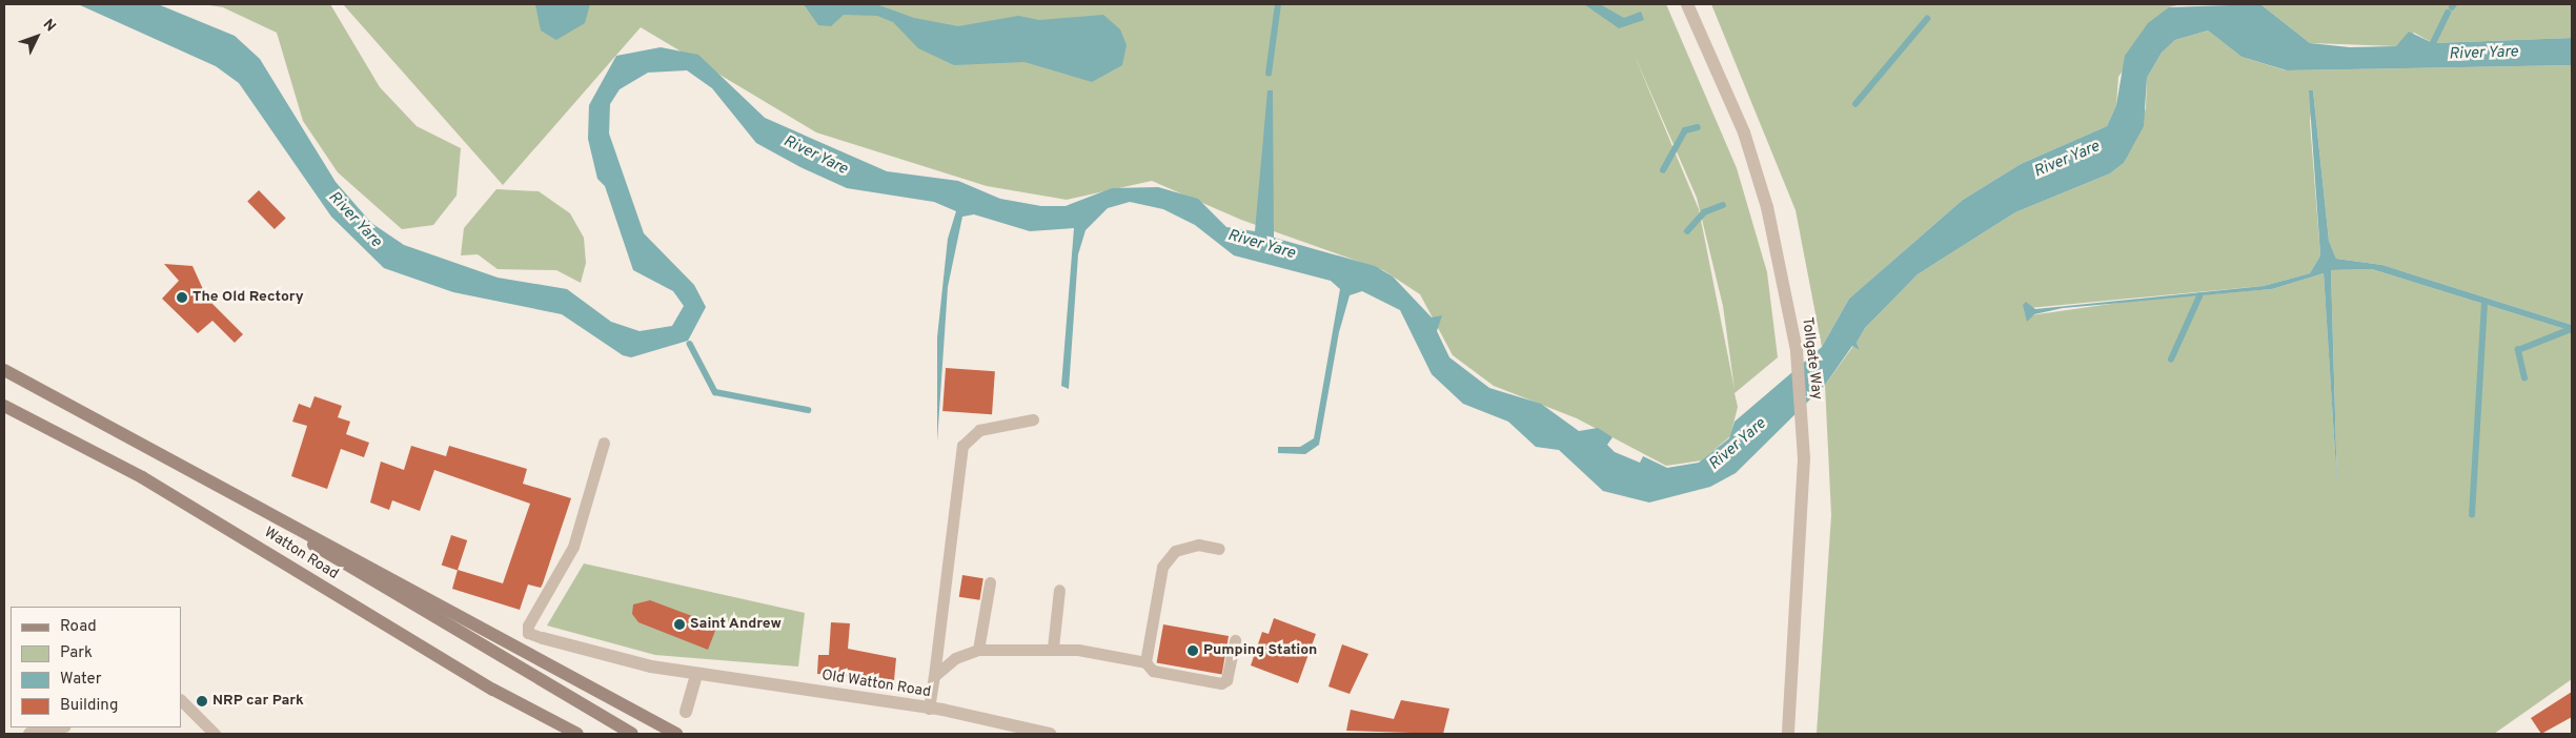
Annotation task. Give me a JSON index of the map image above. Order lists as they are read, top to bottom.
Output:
{
  "streets": {
    "main road": ["Watton Road"],
    "street": ["Tollgate Way", "Old Watton Road"]
  },
  "water": ["River Yare"],
  "places": [
    "The Old Rectory",
    "Saint Andrew",
    "Pumping Station",
    "NRP car Park"
  ],
  "legend": [
    "Road",
    "Park",
    "Water",
    "Building"
  ],
  "north": "top right"
}
